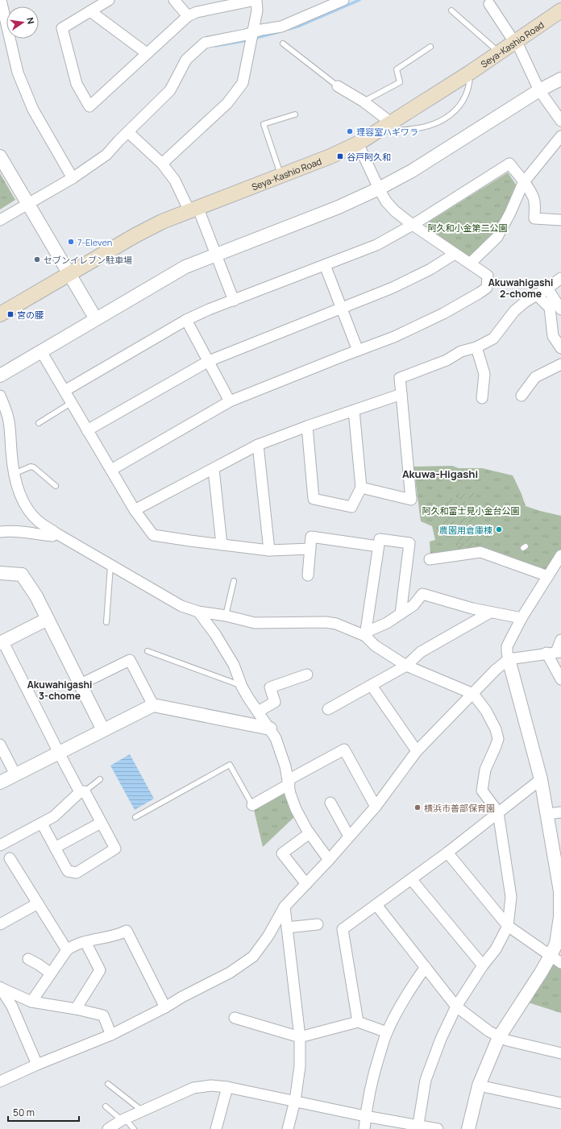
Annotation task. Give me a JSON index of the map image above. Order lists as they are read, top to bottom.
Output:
{
  "streets": {
    "main road": ["Seya-Kashio Road"]
  },
  "districts": ["Akuwahigashi 2-chome", "Akuwa-Higashi", "Akuwahigashi 3-chome"],
  "parks": ["阿久和小金第二公園", "阿久和富士見小金台公園"],
  "places": {
    "other": [
      "理容室ハギワラ",
      "7-Eleven",
      "セブンイレブン駐車場",
      "農園用倉庫棟",
      "横浜市善部保育園"
    ],
    "transit": ["谷戸阿久和", "宮の腰"]
  },
  "scale_bar": "50 m",
  "north": "right"
}
